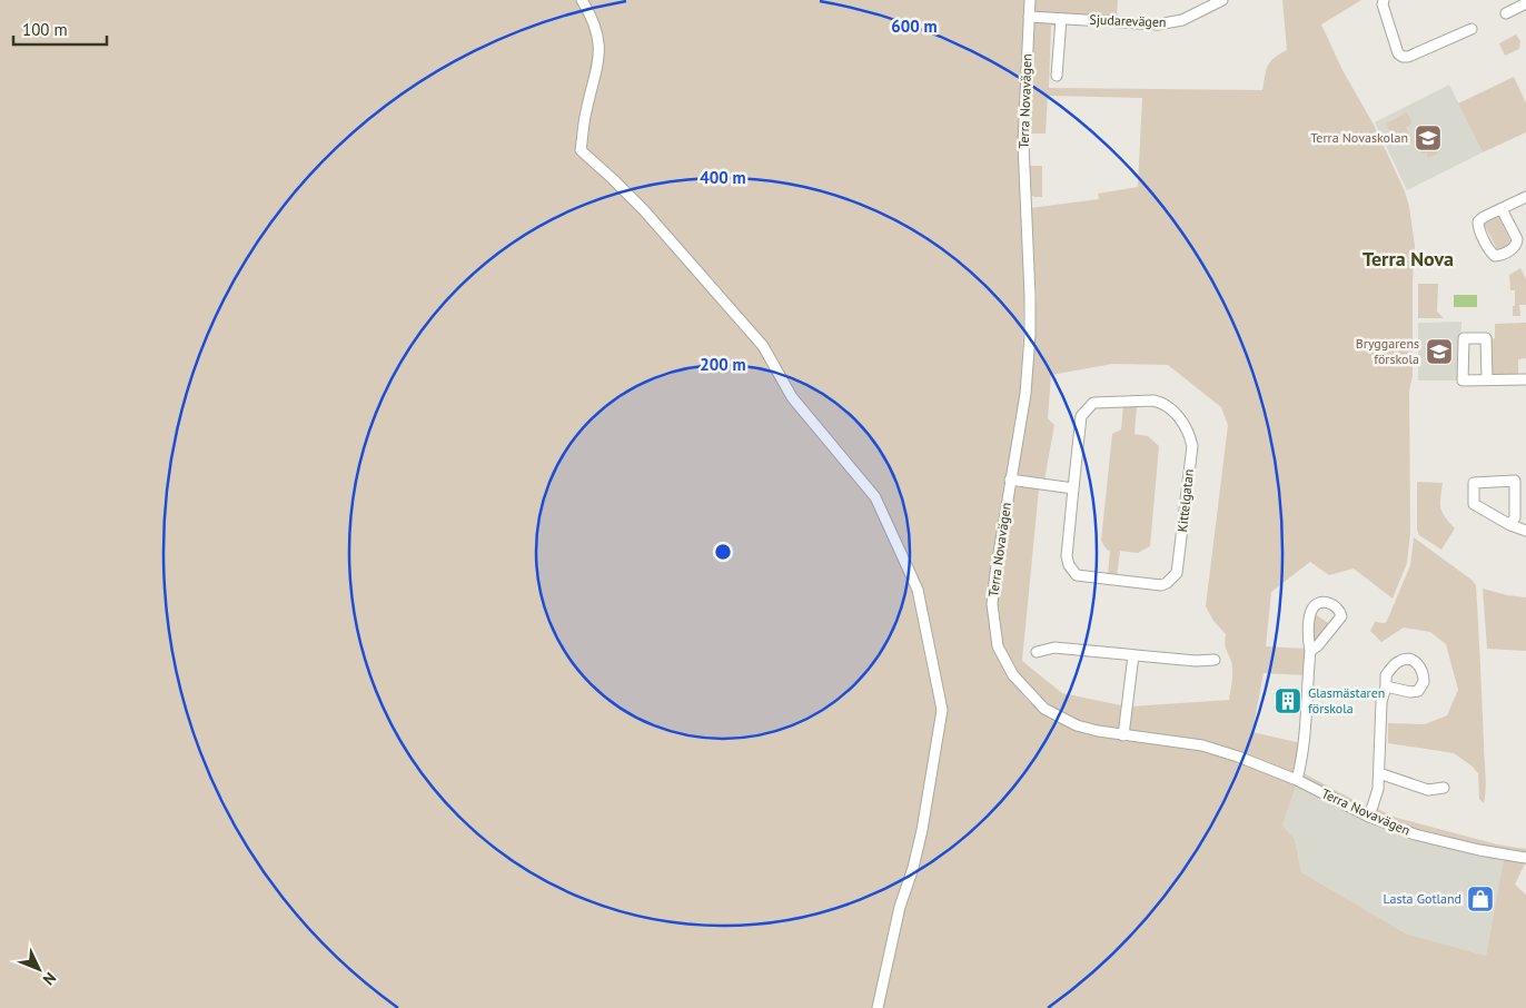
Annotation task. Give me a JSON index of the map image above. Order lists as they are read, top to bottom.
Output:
{
  "streets": {
    "street": ["Sjudarevägen", "Terra Novavägen", "Kittelgatan"]
  },
  "crossings": [
    ["Sjudarevägen", "Terra Novavägen"]
  ],
  "districts": ["Terra Nova"],
  "places": {
    "school or university": ["Terra Novaskolan", "Bryggarens förskola"],
    "building": ["Glasmästaren förskola"],
    "shop": ["Lasta Gotland"]
  },
  "scale_bar": "100 m",
  "north": "bottom right",
  "rings": ["600 m", "400 m", "200 m"]
}
